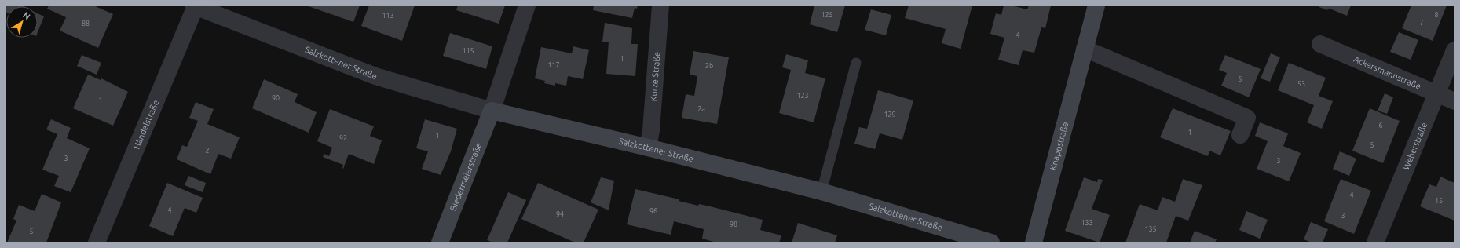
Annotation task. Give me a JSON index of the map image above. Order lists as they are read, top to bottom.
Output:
{
  "streets": {
    "street": [
      "Salzkottener Straße",
      "Ackersmannstraße",
      "Kurze Straße",
      "Händelstraße",
      "Knappstraße",
      "Weberstraße",
      "Biedermeierstraße"
    ]
  },
  "crossings": [
    ["Salzkottener Straße", "Kurze Straße"],
    ["Salzkottener Straße", "Händelstraße"],
    ["Salzkottener Straße", "Biedermeierstraße"],
    ["Ackersmannstraße", "Weberstraße"]
  ],
  "house_numbers": [
    "125",
    "8",
    "113",
    "7",
    "88",
    "4",
    "115",
    "1",
    "117",
    "2b",
    "5",
    "53",
    "123",
    "90",
    "1",
    "2a",
    "129",
    "6",
    "1",
    "1",
    "92",
    "5",
    "2",
    "3",
    "3",
    "4",
    "15",
    "4",
    "96",
    "94",
    "3",
    "133",
    "98",
    "135",
    "5"
  ],
  "north": "top right"
}
